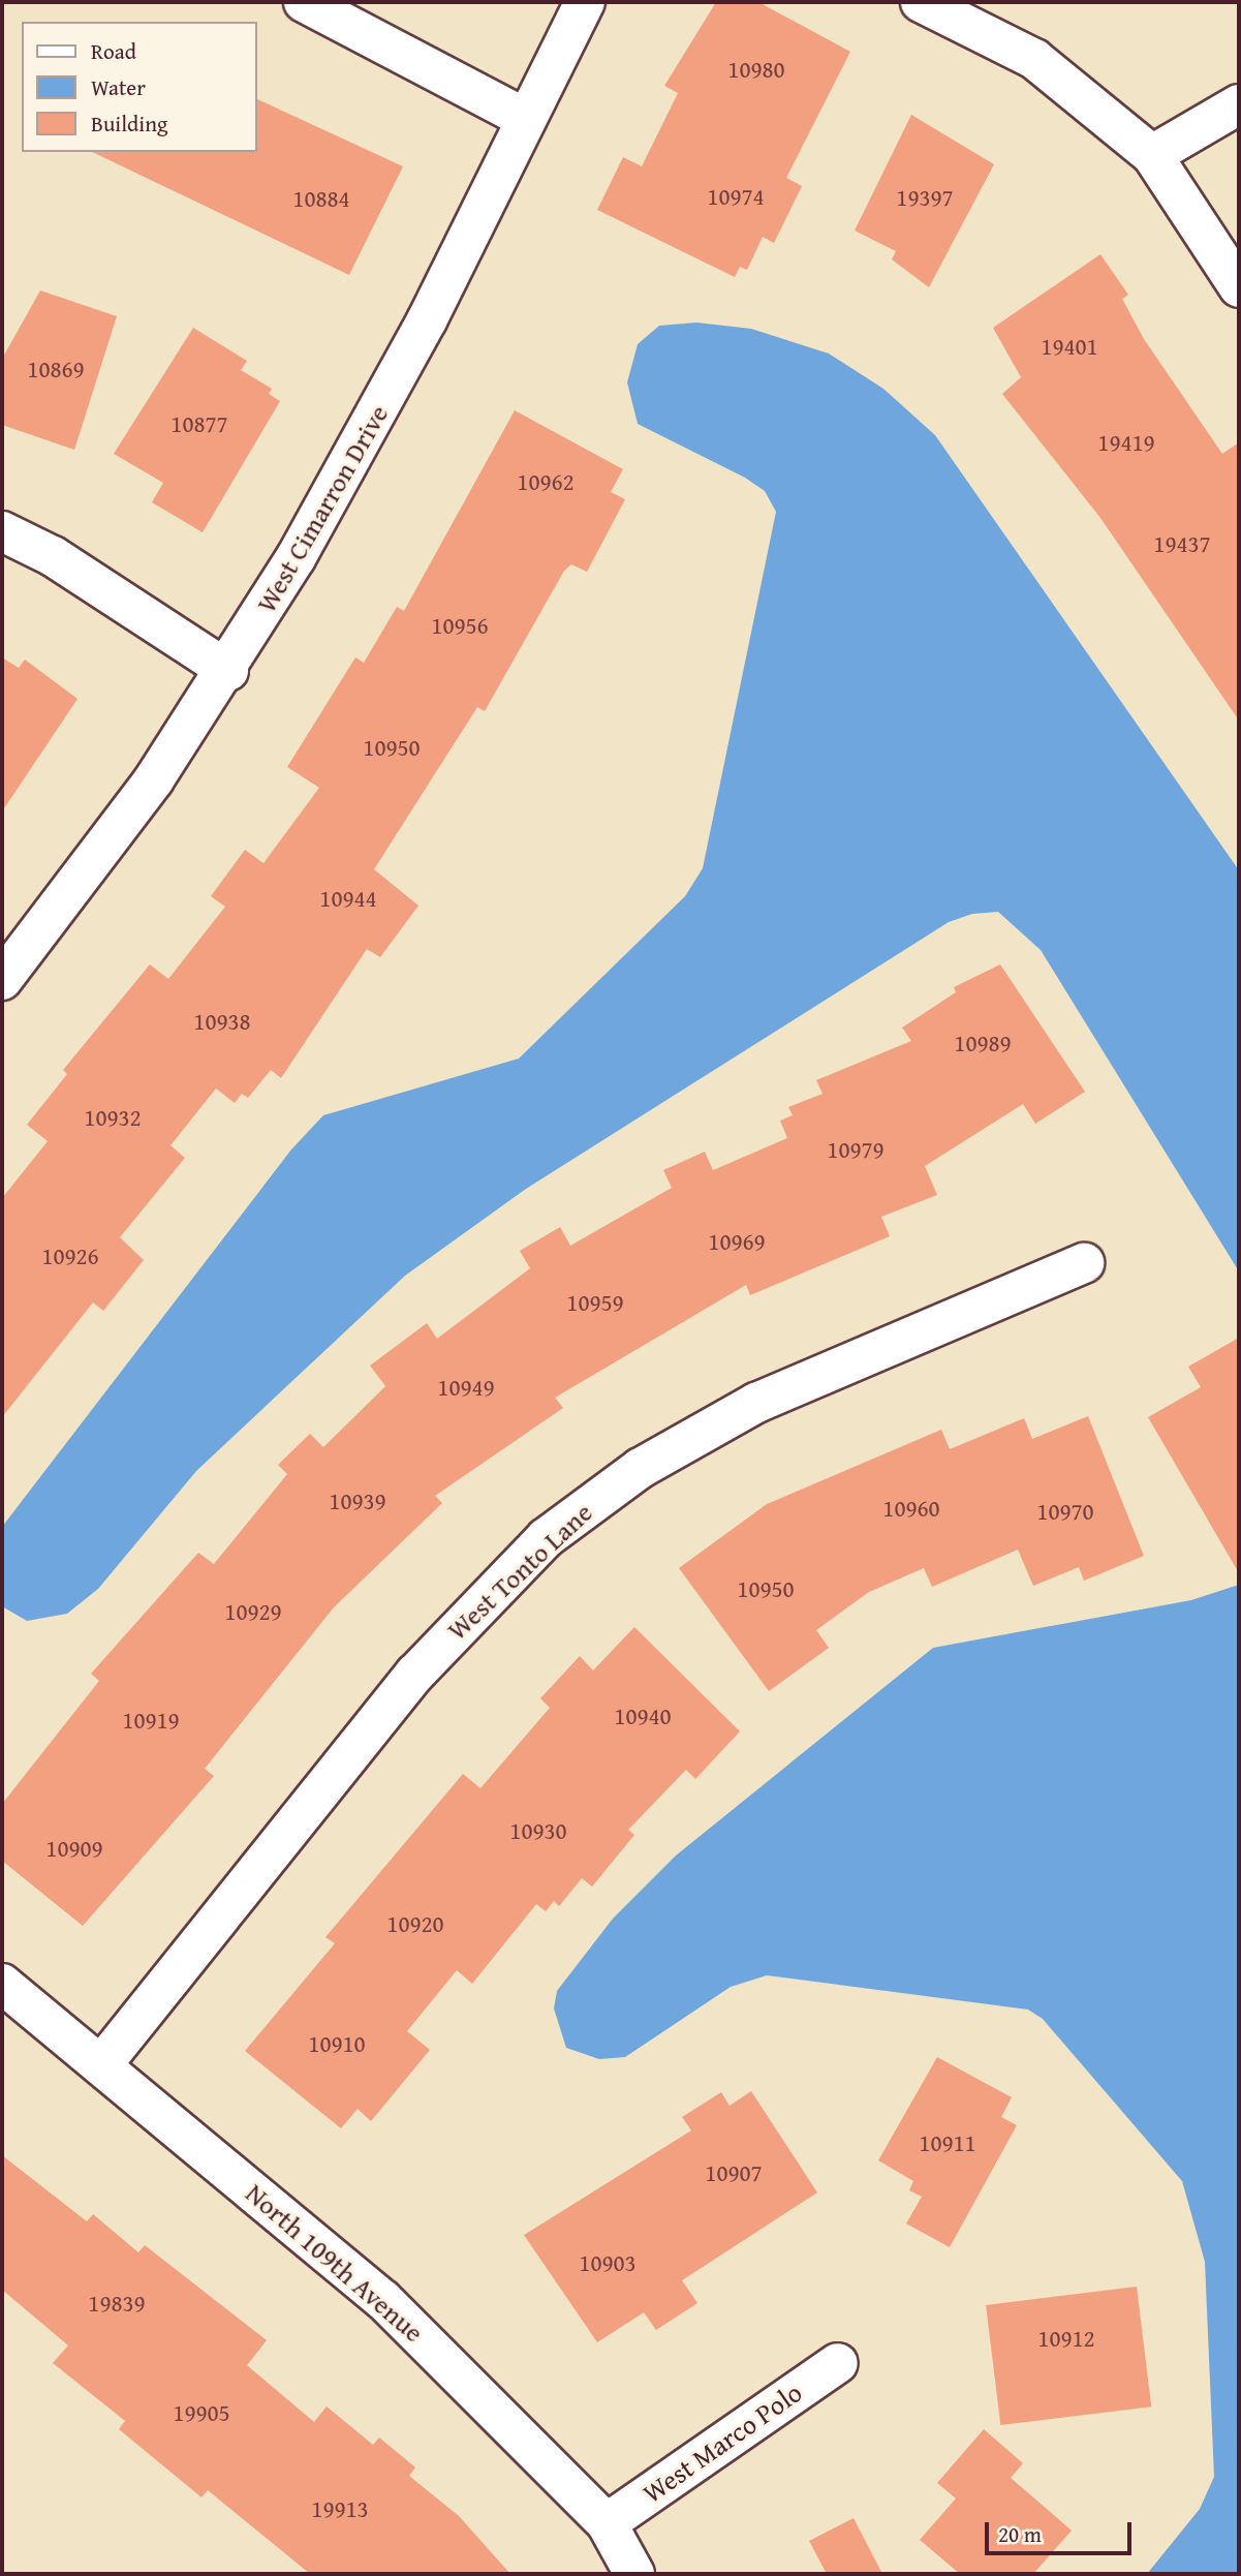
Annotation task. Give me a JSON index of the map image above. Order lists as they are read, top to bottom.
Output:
{
  "streets": {
    "street": [
      "West Cimarron Drive",
      "West Tonto Lane",
      "North 109th Avenue",
      "West Marco Polo"
    ]
  },
  "crossings": [
    ["West Tonto Lane", "North 109th Avenue"],
    ["North 109th Avenue", "West Marco Polo"]
  ],
  "house_numbers": [
    "10980",
    "10974",
    "19397",
    "10884",
    "19401",
    "10869",
    "10877",
    "19419",
    "10962",
    "19437",
    "10956",
    "10950",
    "10944",
    "10938",
    "10989",
    "10932",
    "10979",
    "10969",
    "10926",
    "10959",
    "10949",
    "10939",
    "10960",
    "10970",
    "10950",
    "10929",
    "10940",
    "10919",
    "10930",
    "10909",
    "10920",
    "10910",
    "10911",
    "10907",
    "10903",
    "19839",
    "10912",
    "19905",
    "19913"
  ],
  "legend": ["Road", "Water", "Building"],
  "scale_bar": "20 m"
}
